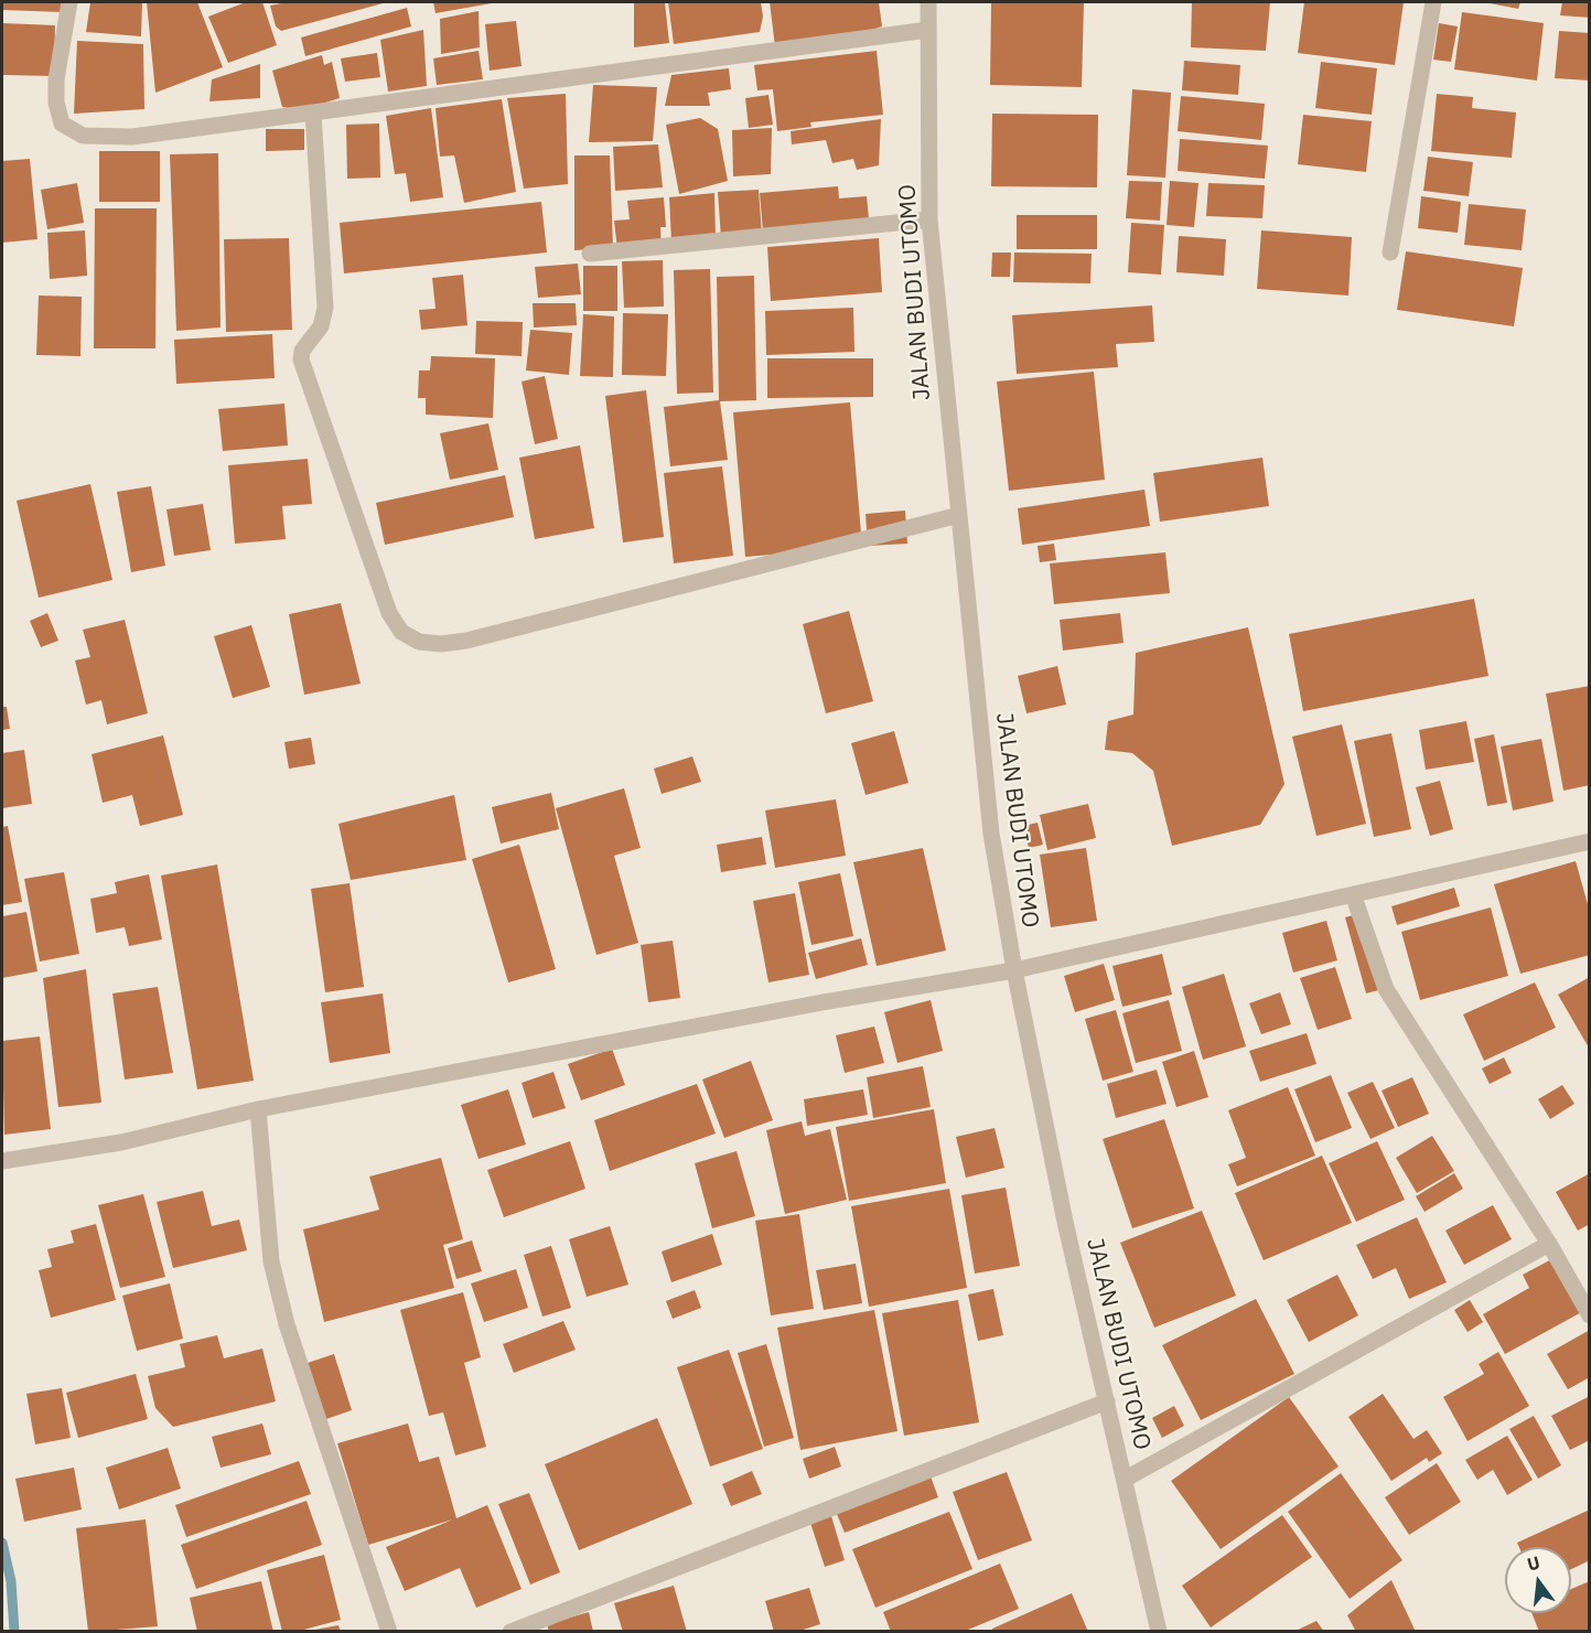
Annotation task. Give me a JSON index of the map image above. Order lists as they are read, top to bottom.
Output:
{
  "streets": {
    "street": ["JALAN BUDI UTOMO"]
  },
  "north": "top"
}
